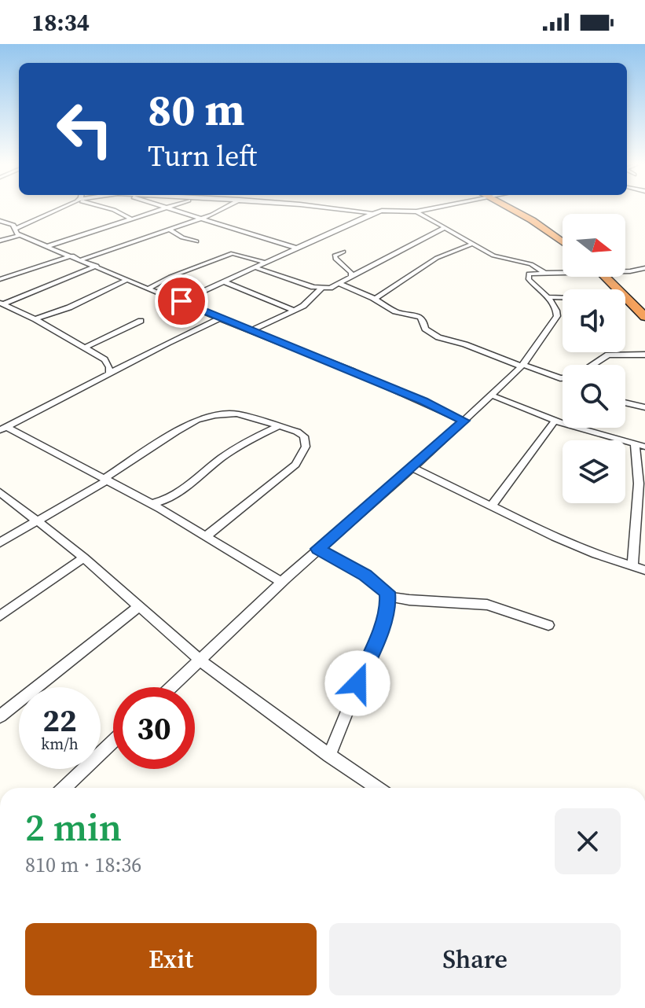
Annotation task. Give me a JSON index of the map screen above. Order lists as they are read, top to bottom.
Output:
{
  "north": "right",
  "page": {
    "status": "18:34",
    "turn": ["80 m", "Turn left"],
    "speed": "22 km/h",
    "limit": "30",
    "heading": ["2 min", "810 m · 18:36"],
    "buttons": ["Exit", "Share"]
  }
}
